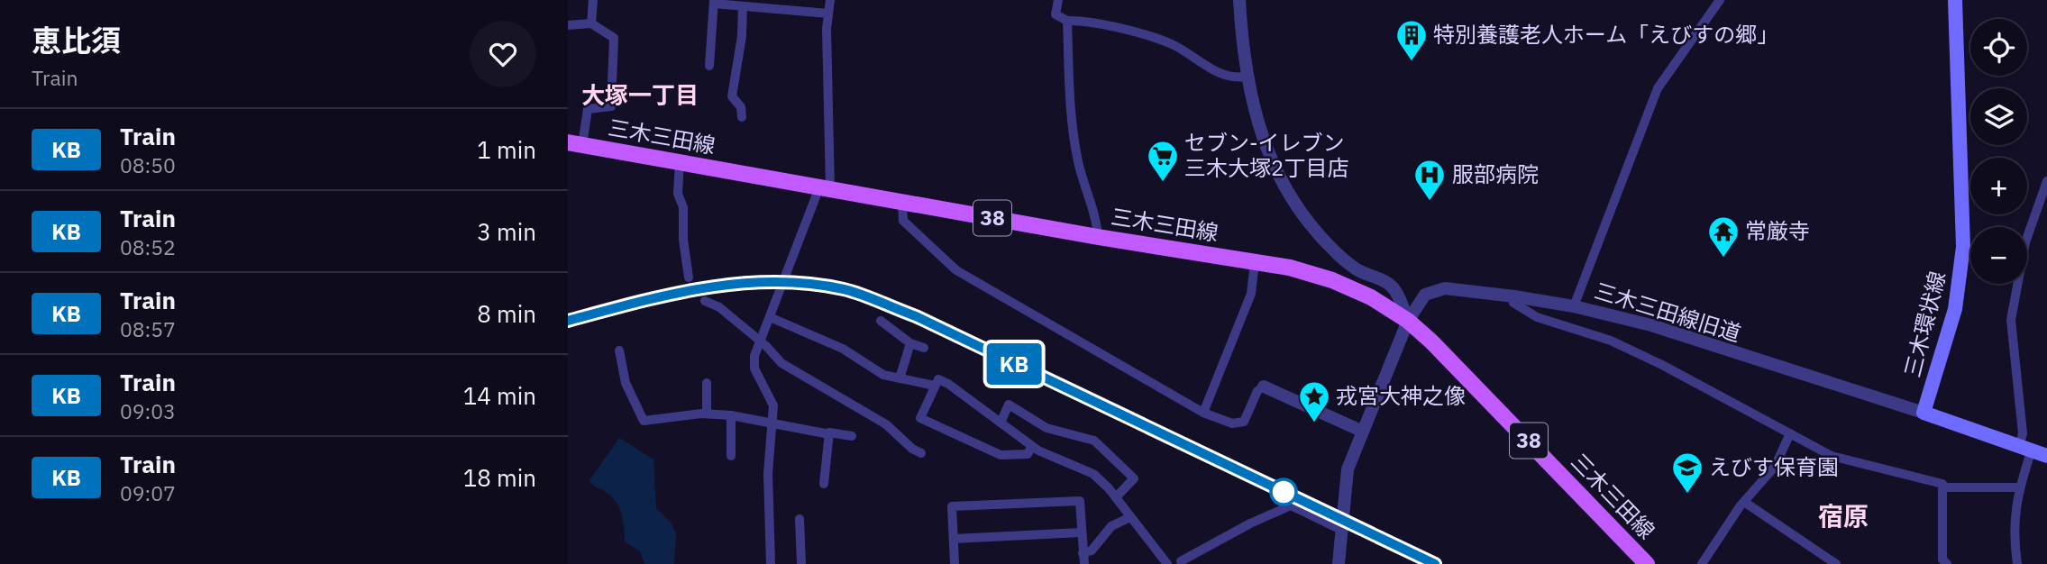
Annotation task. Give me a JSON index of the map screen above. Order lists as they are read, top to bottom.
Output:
{
  "streets": {
    "main road": ["三木三田線", "38", "三木環状線"],
    "street": ["三木三田線旧道"]
  },
  "crossings": [
    ["三木三田線", "三木三田線旧道"],
    ["三木三田線旧道", "三木環状線"]
  ],
  "districts": ["大塚一丁目", "宿原"],
  "places": {
    "building": ["特別養護老人ホーム「えびすの郷」"],
    "supermarket": ["セブン-イレブン 三木大塚2丁目店"],
    "hospital": ["服部病院"],
    "temple": ["常厳寺"],
    "place": ["戎宮大神之像"],
    "school or university": ["えびす保育園"]
  },
  "page": {
    "heading": ["恵比須", "Train"],
    "on_map": "KB",
    "map_buttons": ["+", "−"],
    "list": [
      {
        "mark": "KB",
        "name": "Train",
        "note": "08:50",
        "value": "1 min"
      },
      {
        "mark": "KB",
        "name": "Train",
        "note": "08:52",
        "value": "3 min"
      },
      {
        "mark": "KB",
        "name": "Train",
        "note": "08:57",
        "value": "8 min"
      },
      {
        "mark": "KB",
        "name": "Train",
        "note": "09:03",
        "value": "14 min"
      },
      {
        "mark": "KB",
        "name": "Train",
        "note": "09:07",
        "value": "18 min"
      }
    ]
  }
}
